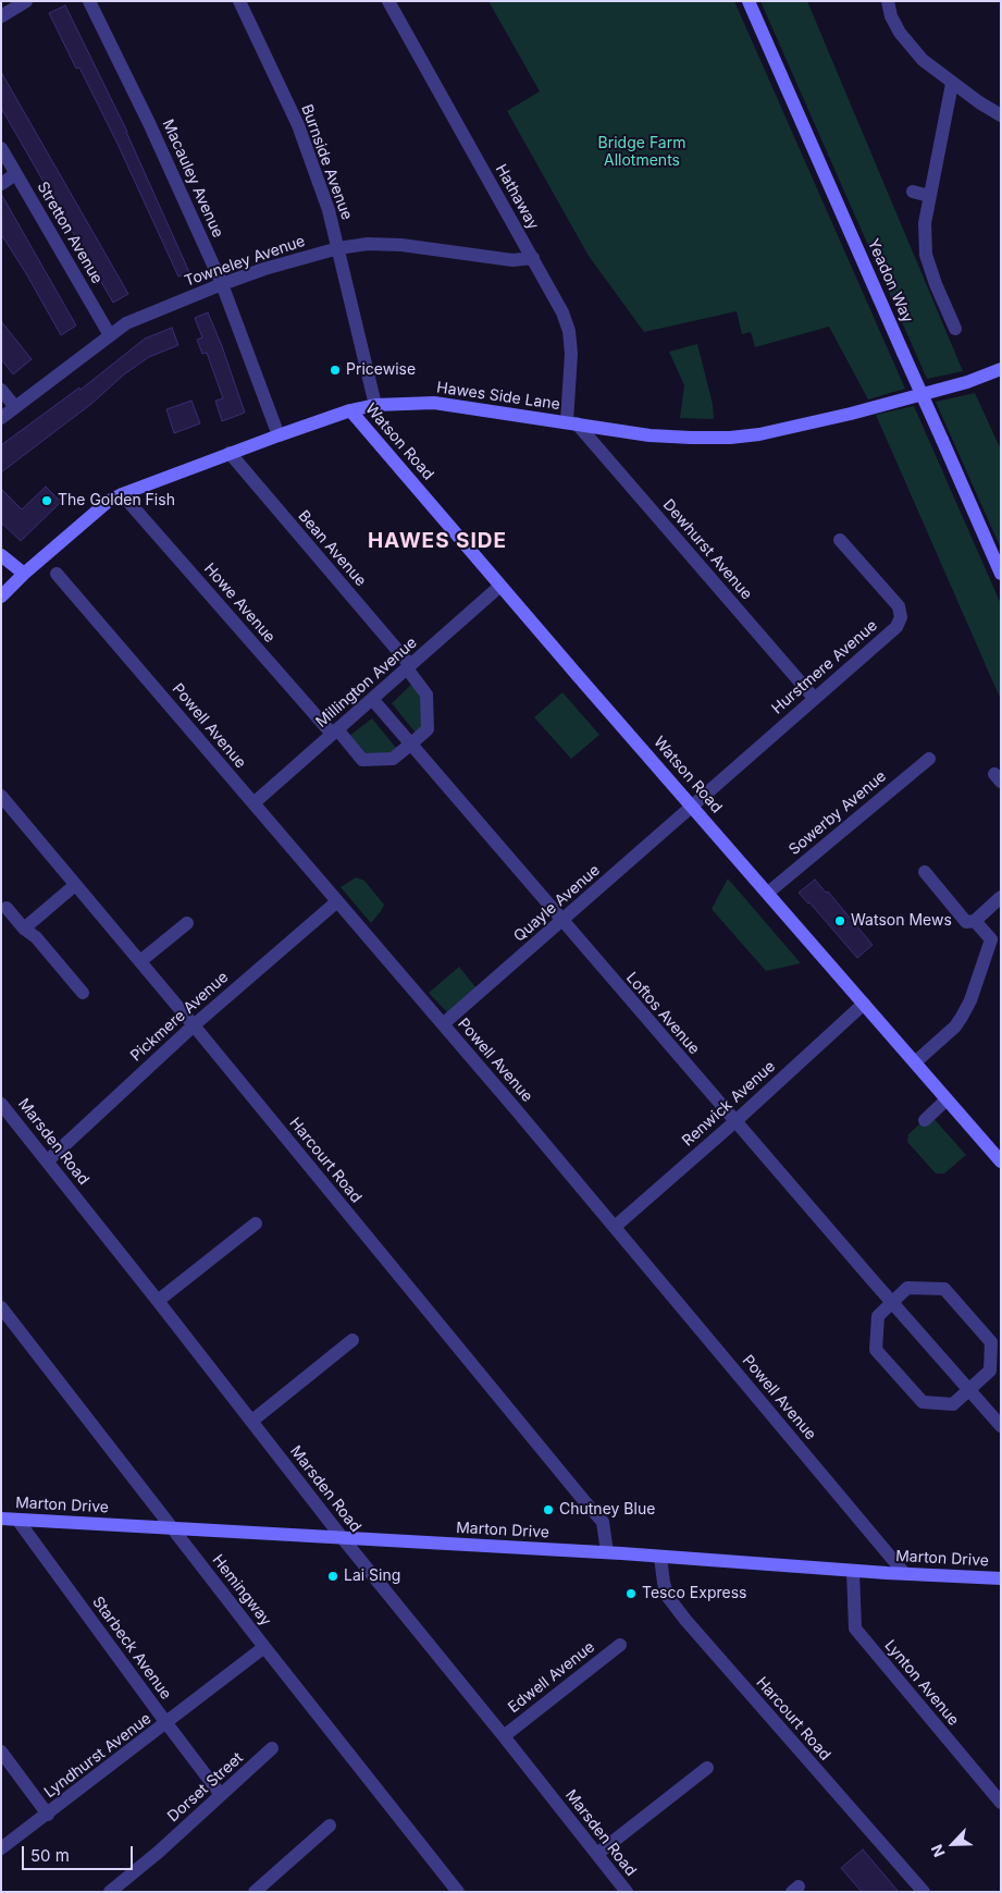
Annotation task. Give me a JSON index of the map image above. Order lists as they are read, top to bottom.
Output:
{
  "streets": {
    "street": [
      "Burnside Avenue",
      "Macauley Avenue",
      "Hathaway",
      "Stretton Avenue",
      "Towneley Avenue",
      "Yeadon Way",
      "Hawes Side Lane",
      "Watson Road",
      "Bean Avenue",
      "Dewhurst Avenue",
      "Howe Avenue",
      "Hurstmere Avenue",
      "Millington Avenue",
      "Powell Avenue",
      "Sowerby Avenue",
      "Quayle Avenue",
      "Loftos Avenue",
      "Pickmere Avenue",
      "Renwick Avenue",
      "Marsden Road",
      "Harcourt Road",
      "Marton Drive",
      "Hemingway",
      "Starbeck Avenue",
      "Edwell Avenue",
      "Lynton Avenue",
      "Lyndhurst Avenue",
      "Dorset Street"
    ]
  },
  "crossings": [
    ["Burnside Avenue", "Towneley Avenue"],
    ["Burnside Avenue", "Hawes Side Lane"],
    ["Macauley Avenue", "Towneley Avenue"],
    ["Macauley Avenue", "Hawes Side Lane"],
    ["Hathaway", "Towneley Avenue"],
    ["Hathaway", "Hawes Side Lane"],
    ["Hathaway", "Dewhurst Avenue"],
    ["Stretton Avenue", "Towneley Avenue"],
    ["Hawes Side Lane", "Watson Road"],
    ["Hawes Side Lane", "Bean Avenue"],
    ["Hawes Side Lane", "Dewhurst Avenue"],
    ["Hawes Side Lane", "Howe Avenue"],
    ["Watson Road", "Hurstmere Avenue"],
    ["Watson Road", "Millington Avenue"],
    ["Watson Road", "Sowerby Avenue"],
    ["Watson Road", "Quayle Avenue"],
    ["Watson Road", "Renwick Avenue"],
    ["Bean Avenue", "Millington Avenue"],
    ["Dewhurst Avenue", "Hurstmere Avenue"],
    ["Howe Avenue", "Millington Avenue"],
    ["Hurstmere Avenue", "Quayle Avenue"],
    ["Millington Avenue", "Powell Avenue"],
    ["Millington Avenue", "Loftos Avenue"],
    ["Powell Avenue", "Quayle Avenue"],
    ["Powell Avenue", "Pickmere Avenue"],
    ["Powell Avenue", "Renwick Avenue"],
    ["Powell Avenue", "Marton Drive"],
    ["Quayle Avenue", "Loftos Avenue"],
    ["Loftos Avenue", "Renwick Avenue"],
    ["Pickmere Avenue", "Marsden Road"],
    ["Pickmere Avenue", "Harcourt Road"],
    ["Marsden Road", "Marton Drive"],
    ["Marsden Road", "Edwell Avenue"],
    ["Harcourt Road", "Marton Drive"],
    ["Marton Drive", "Hemingway"],
    ["Marton Drive", "Starbeck Avenue"],
    ["Marton Drive", "Lynton Avenue"],
    ["Hemingway", "Lyndhurst Avenue"],
    ["Starbeck Avenue", "Lyndhurst Avenue"],
    ["Starbeck Avenue", "Dorset Street"]
  ],
  "districts": ["HAWES SIDE"],
  "parks": ["Bridge Farm Allotments"],
  "places": [
    "Pricewise",
    "The Golden Fish",
    "Watson Mews",
    "Chutney Blue",
    "Lai Sing",
    "Tesco Express"
  ],
  "scale_bar": "50 m",
  "north": "bottom left"
}
